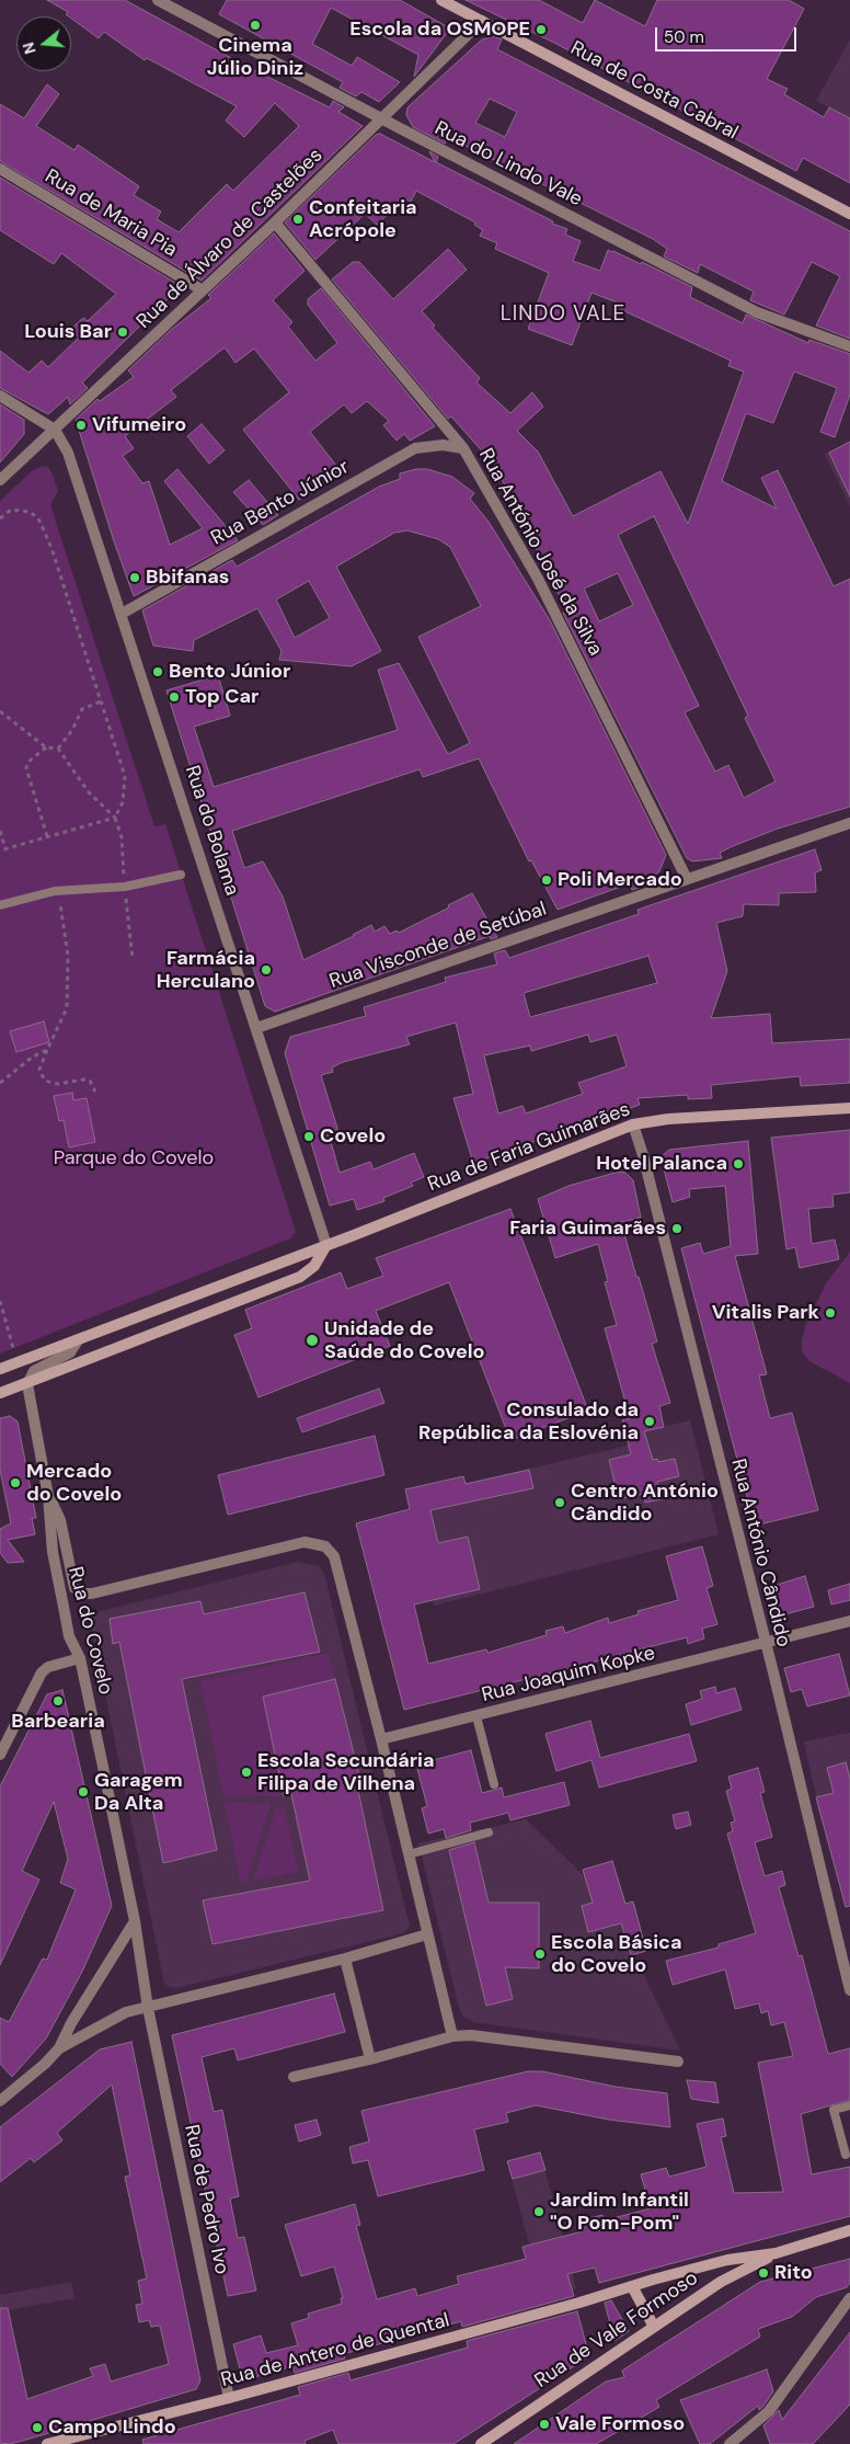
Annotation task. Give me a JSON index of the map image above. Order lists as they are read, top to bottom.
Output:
{
  "streets": {
    "main road": [
      "Rua de Costa Cabral",
      "Rua de Faria Guimarães",
      "Rua de Vale Formoso",
      "Rua de Antero de Quental"
    ],
    "street": [
      "Rua do Lindo Vale",
      "Rua de Maria Pia",
      "Rua de Álvaro de Castelões",
      "Rua Bento Júnior",
      "Rua António José da Silva",
      "Rua do Bolama",
      "Rua Visconde de Setúbal",
      "Rua António Cândido",
      "Rua do Covelo",
      "Rua Joaquim Kopke",
      "Rua de Pedro Ivo"
    ]
  },
  "crossings": [
    ["Rua de Costa Cabral", "Rua de Álvaro de Castelões"],
    ["Rua do Lindo Vale", "Rua de Álvaro de Castelões"],
    ["Rua de Maria Pia", "Rua de Álvaro de Castelões"],
    ["Rua de Álvaro de Castelões", "Rua António José da Silva"],
    ["Rua de Álvaro de Castelões", "Rua do Bolama"],
    ["Rua Bento Júnior", "Rua António José da Silva"],
    ["Rua Bento Júnior", "Rua do Bolama"],
    ["Rua António José da Silva", "Rua Visconde de Setúbal"],
    ["Rua do Bolama", "Rua Visconde de Setúbal"],
    ["Rua do Bolama", "Rua de Faria Guimarães"],
    ["Rua de Faria Guimarães", "Rua António Cândido"],
    ["Rua António Cândido", "Rua Joaquim Kopke"],
    ["Rua do Covelo", "Rua de Pedro Ivo"],
    ["Rua de Pedro Ivo", "Rua de Antero de Quental"],
    ["Rua de Vale Formoso", "Rua de Antero de Quental"]
  ],
  "districts": ["LINDO VALE"],
  "parks": ["Parque do Covelo"],
  "places": [
    "Cinema Júlio Diniz",
    "Escola da OSMOPE",
    "Confeitaria Acrópole",
    "Louis Bar",
    "Vifumeiro",
    "Bbifanas",
    "Bento Júnior",
    "Top Car",
    "Poli Mercado",
    "Farmácia Herculano",
    "Covelo",
    "Hotel Palanca",
    "Faria Guimarães",
    "Vitalis Park",
    "Unidade de Saúde do Covelo",
    "Consulado da República da Eslovénia",
    "Mercado do Covelo",
    "Centro António Cândido",
    "Barbearia",
    "Escola Secundária Filipa de Vilhena",
    "Garagem Da Alta",
    "Escola Básica do Covelo",
    "Jardim Infantil \"O Pom-Pom\"",
    "Rito",
    "Vale Formoso",
    "Campo Lindo"
  ],
  "scale_bar": "50 m",
  "north": "left"
}
